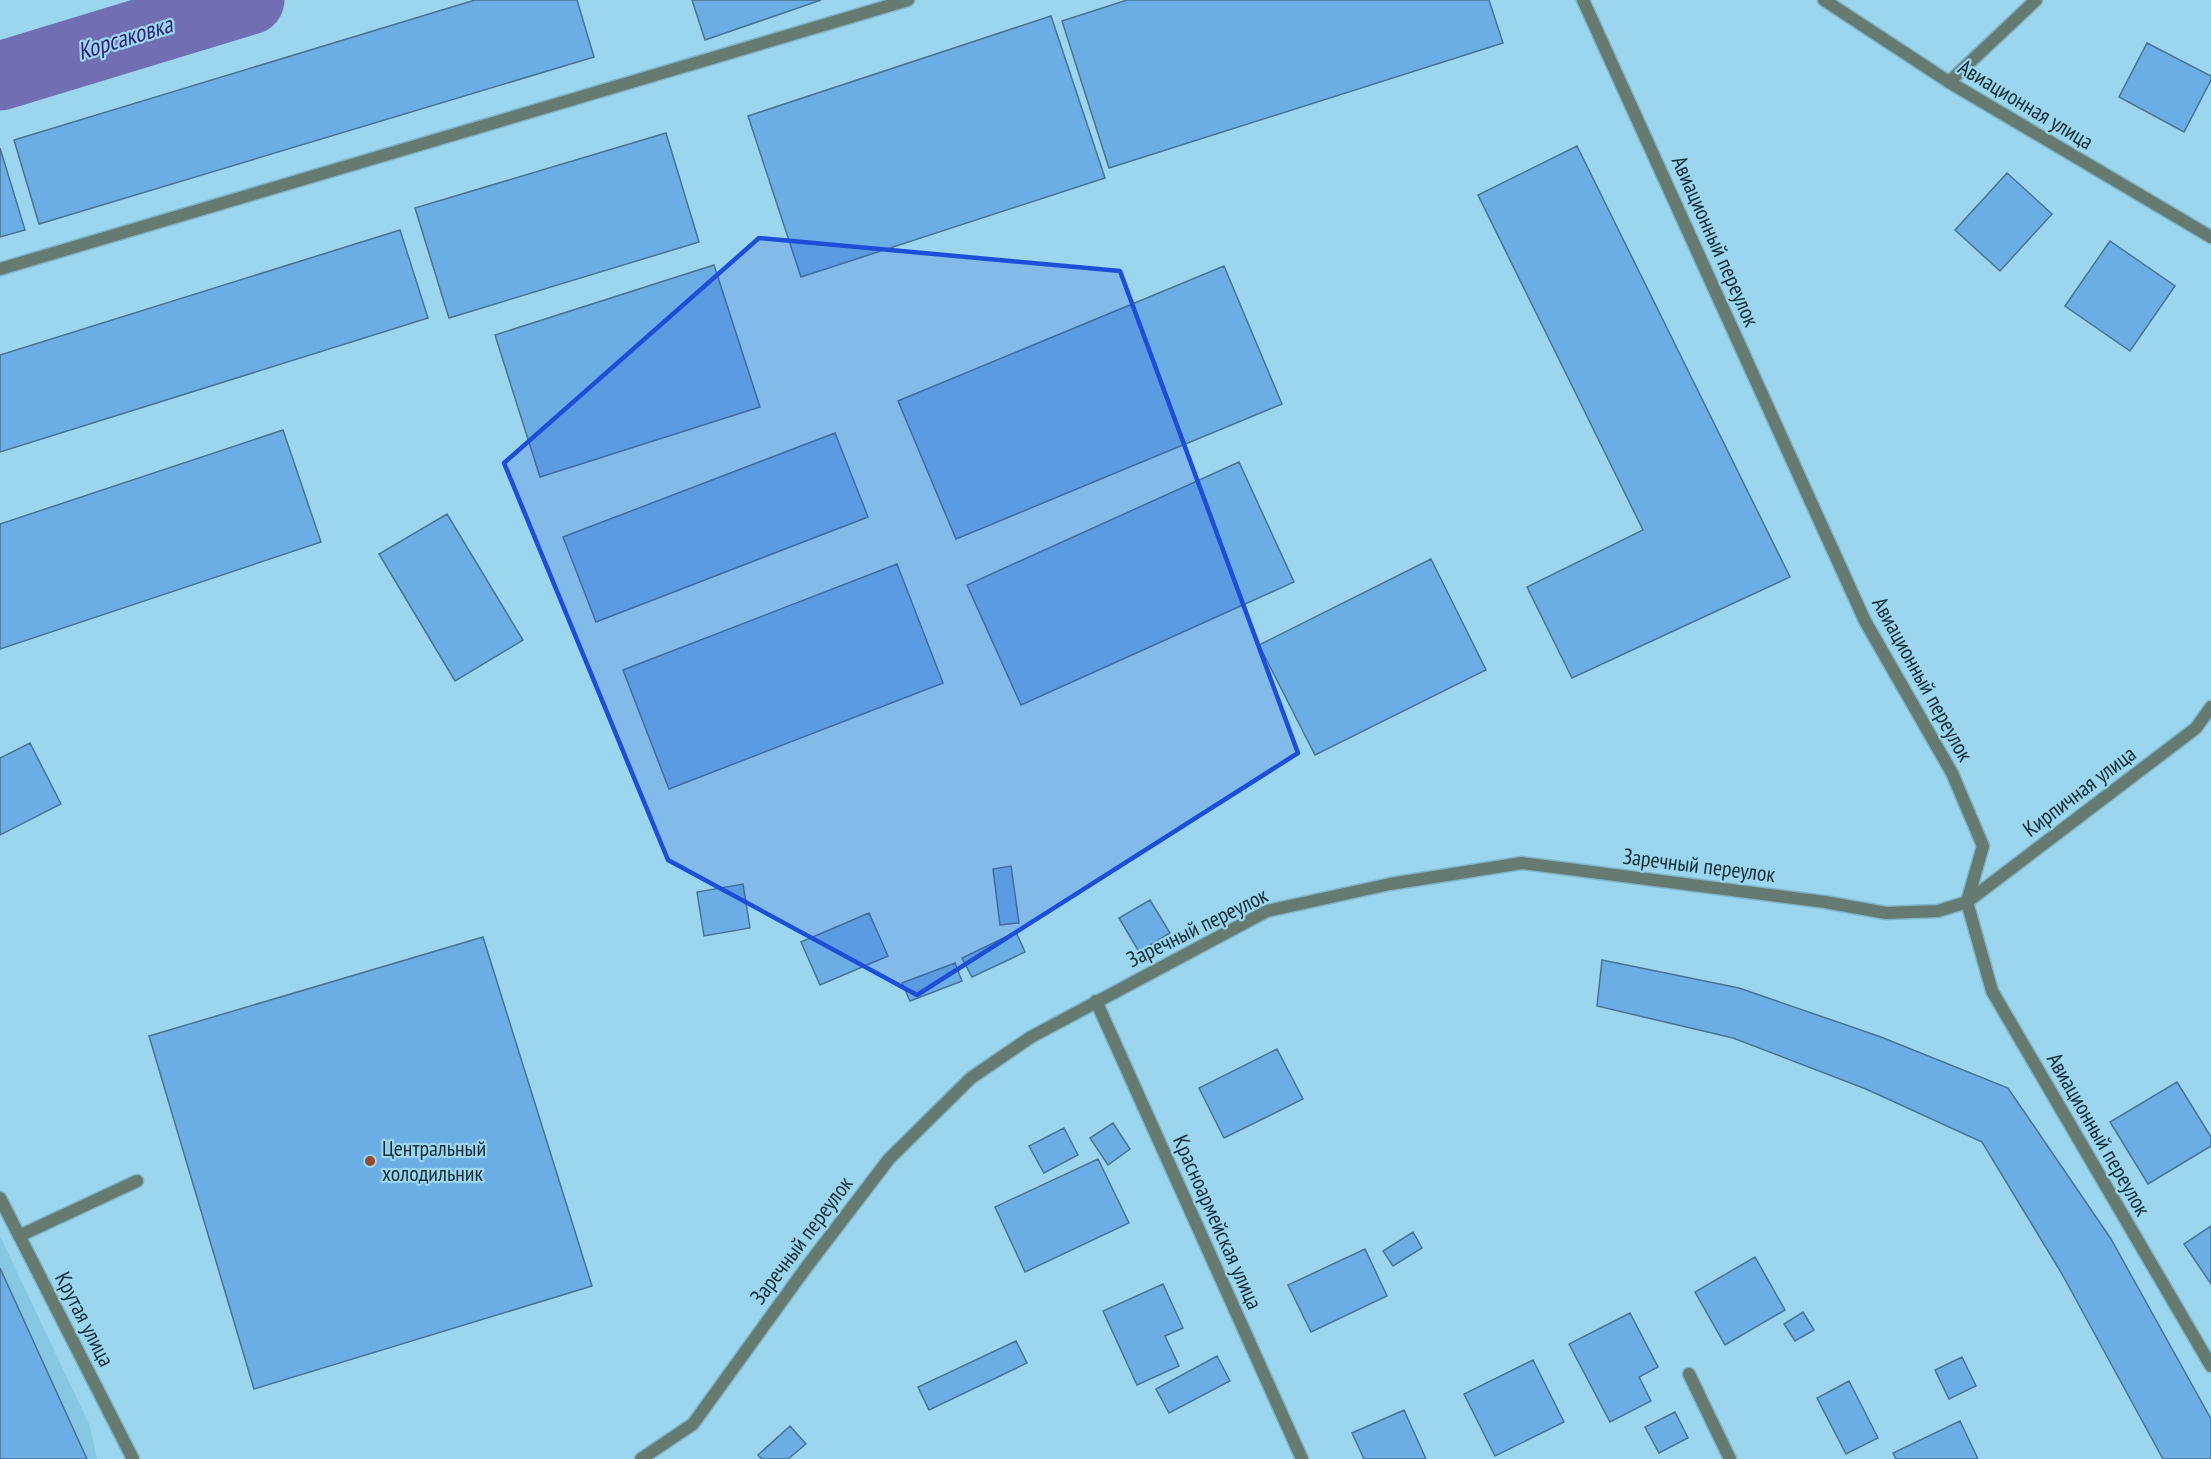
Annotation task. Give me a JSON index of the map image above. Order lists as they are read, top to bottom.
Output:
{
  "streets": {
    "street": [
      "Авиационная улица",
      "Авиационный переулок",
      "Кирпичная улица",
      "Заречный переулок",
      "Красноармейская улица",
      "Крутая улица"
    ]
  },
  "crossings": [
    ["Авиационный переулок", "Кирпичная улица"],
    ["Авиационный переулок", "Заречный переулок"],
    ["Кирпичная улица", "Заречный переулок"],
    ["Заречный переулок", "Красноармейская улица"]
  ],
  "water": ["Корсаковка"],
  "places": ["Центральный холодильник"]
}
